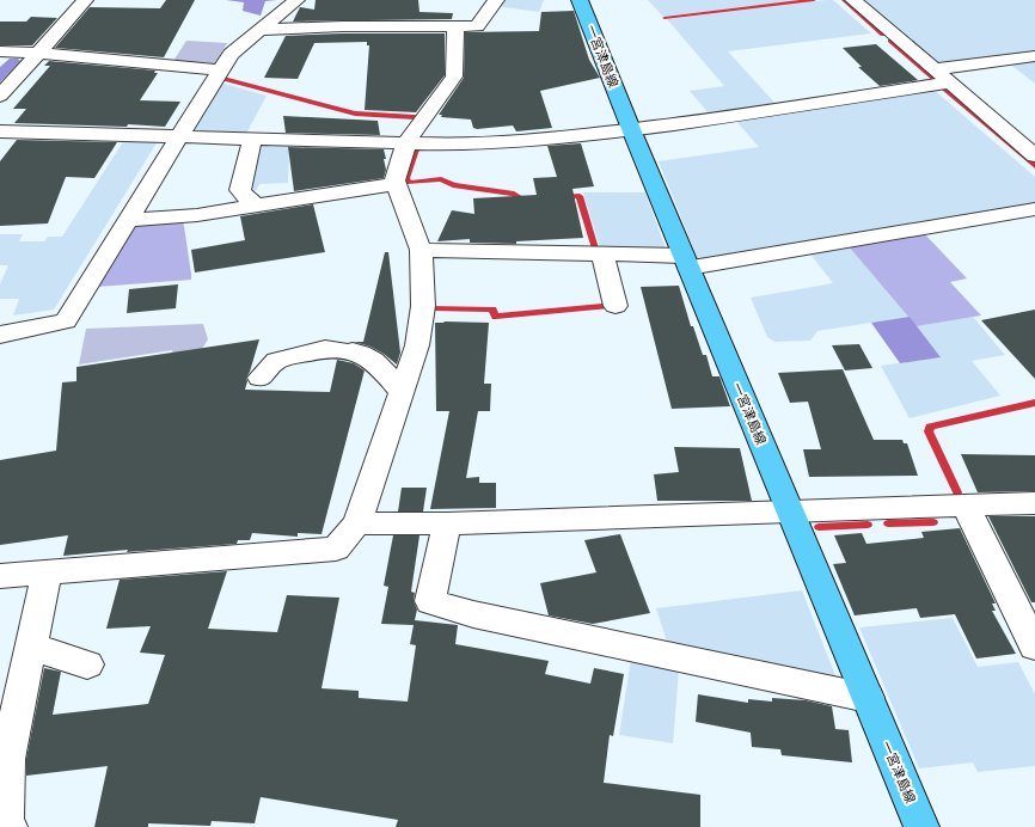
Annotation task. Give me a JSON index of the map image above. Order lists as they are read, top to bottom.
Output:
{
  "streets": {
    "main road": ["一宮津島線"]
  }
}
